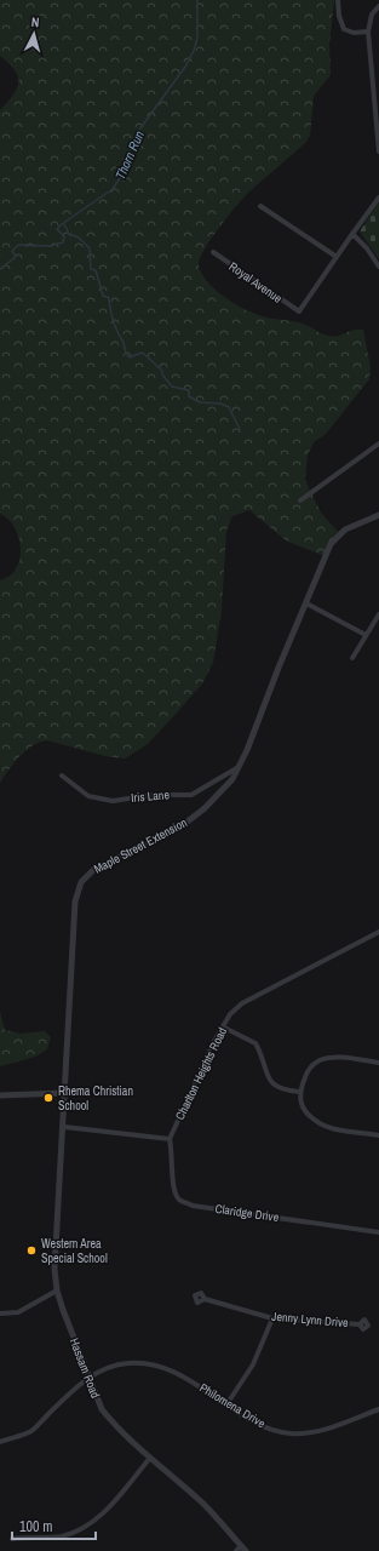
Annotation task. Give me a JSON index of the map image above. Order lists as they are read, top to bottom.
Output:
{
  "streets": {
    "street": [
      "Royal Avenue",
      "Iris Lane",
      "Maple Street Extension",
      "Charlton Heights Road",
      "Claridge Drive",
      "Jenny Lynn Drive",
      "Hassam Road",
      "Philomena Drive"
    ]
  },
  "crossings": [
    ["Iris Lane", "Maple Street Extension"],
    ["Maple Street Extension", "Hassam Road"],
    ["Charlton Heights Road", "Claridge Drive"],
    ["Hassam Road", "Philomena Drive"]
  ],
  "water": ["Thorn Run"],
  "places": ["Rhema Christian School", "Western Area Special School"],
  "scale_bar": "100 m",
  "north": "top"
}
